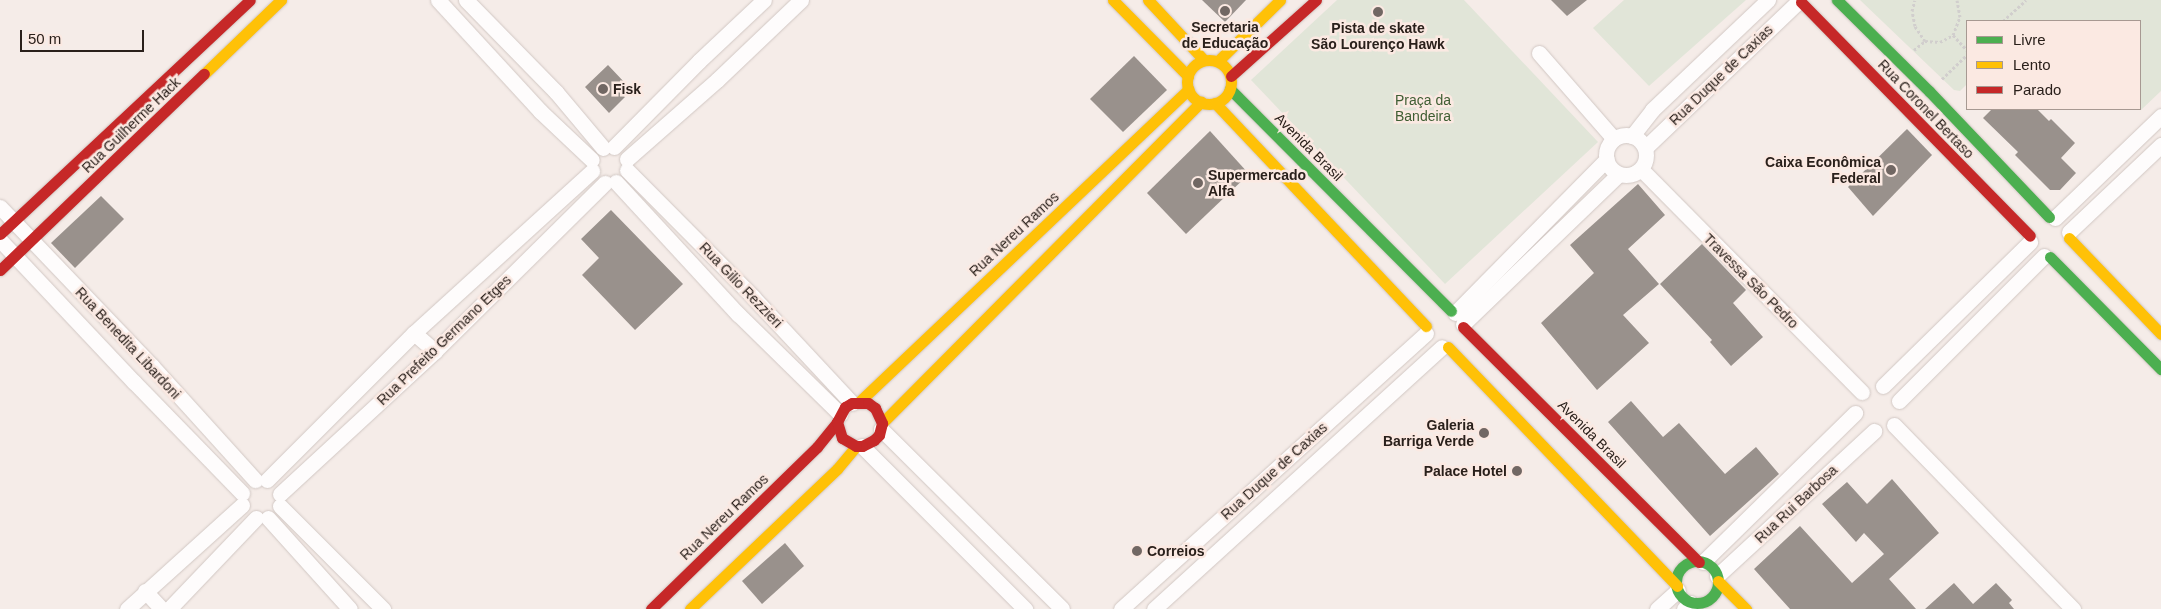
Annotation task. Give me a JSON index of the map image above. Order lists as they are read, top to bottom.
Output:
{
  "streets": {
    "main road": [
      "Rua Coronel Bertaso",
      "Rua Guilherme Hack",
      "Avenida Brasil",
      "Rua Nereu Ramos"
    ],
    "street": [
      "Rua Duque de Caxias",
      "Travessa São Pedro",
      "Rua Gilio Rezzieri",
      "Rua Prefeito Germano Etges",
      "Rua Benedita Libardoni",
      "Rua Rui Barbosa"
    ]
  },
  "crossings": [
    ["Rua Duque de Caxias", "Rua Coronel Bertaso"],
    ["Rua Duque de Caxias", "Avenida Brasil"],
    ["Rua Duque de Caxias", "Travessa São Pedro"],
    ["Rua Guilherme Hack", "Rua Benedita Libardoni"],
    ["Avenida Brasil", "Rua Nereu Ramos"],
    ["Avenida Brasil", "Rua Rui Barbosa"],
    ["Rua Nereu Ramos", "Rua Gilio Rezzieri"],
    ["Travessa São Pedro", "Rua Rui Barbosa"],
    ["Rua Gilio Rezzieri", "Rua Prefeito Germano Etges"],
    ["Rua Prefeito Germano Etges", "Rua Benedita Libardoni"]
  ],
  "parks": ["Praça da Bandeira"],
  "places": [
    "Secretaria de Educação",
    "Pista de skate São Lourenço Hawk",
    "Fisk",
    "Caixa Econômica Federal",
    "Supermercado Alfa",
    "Galeria Barriga Verde",
    "Palace Hotel",
    "Correios"
  ],
  "legend": ["Livre", "Lento", "Parado"],
  "scale_bar": "50 m"
}
